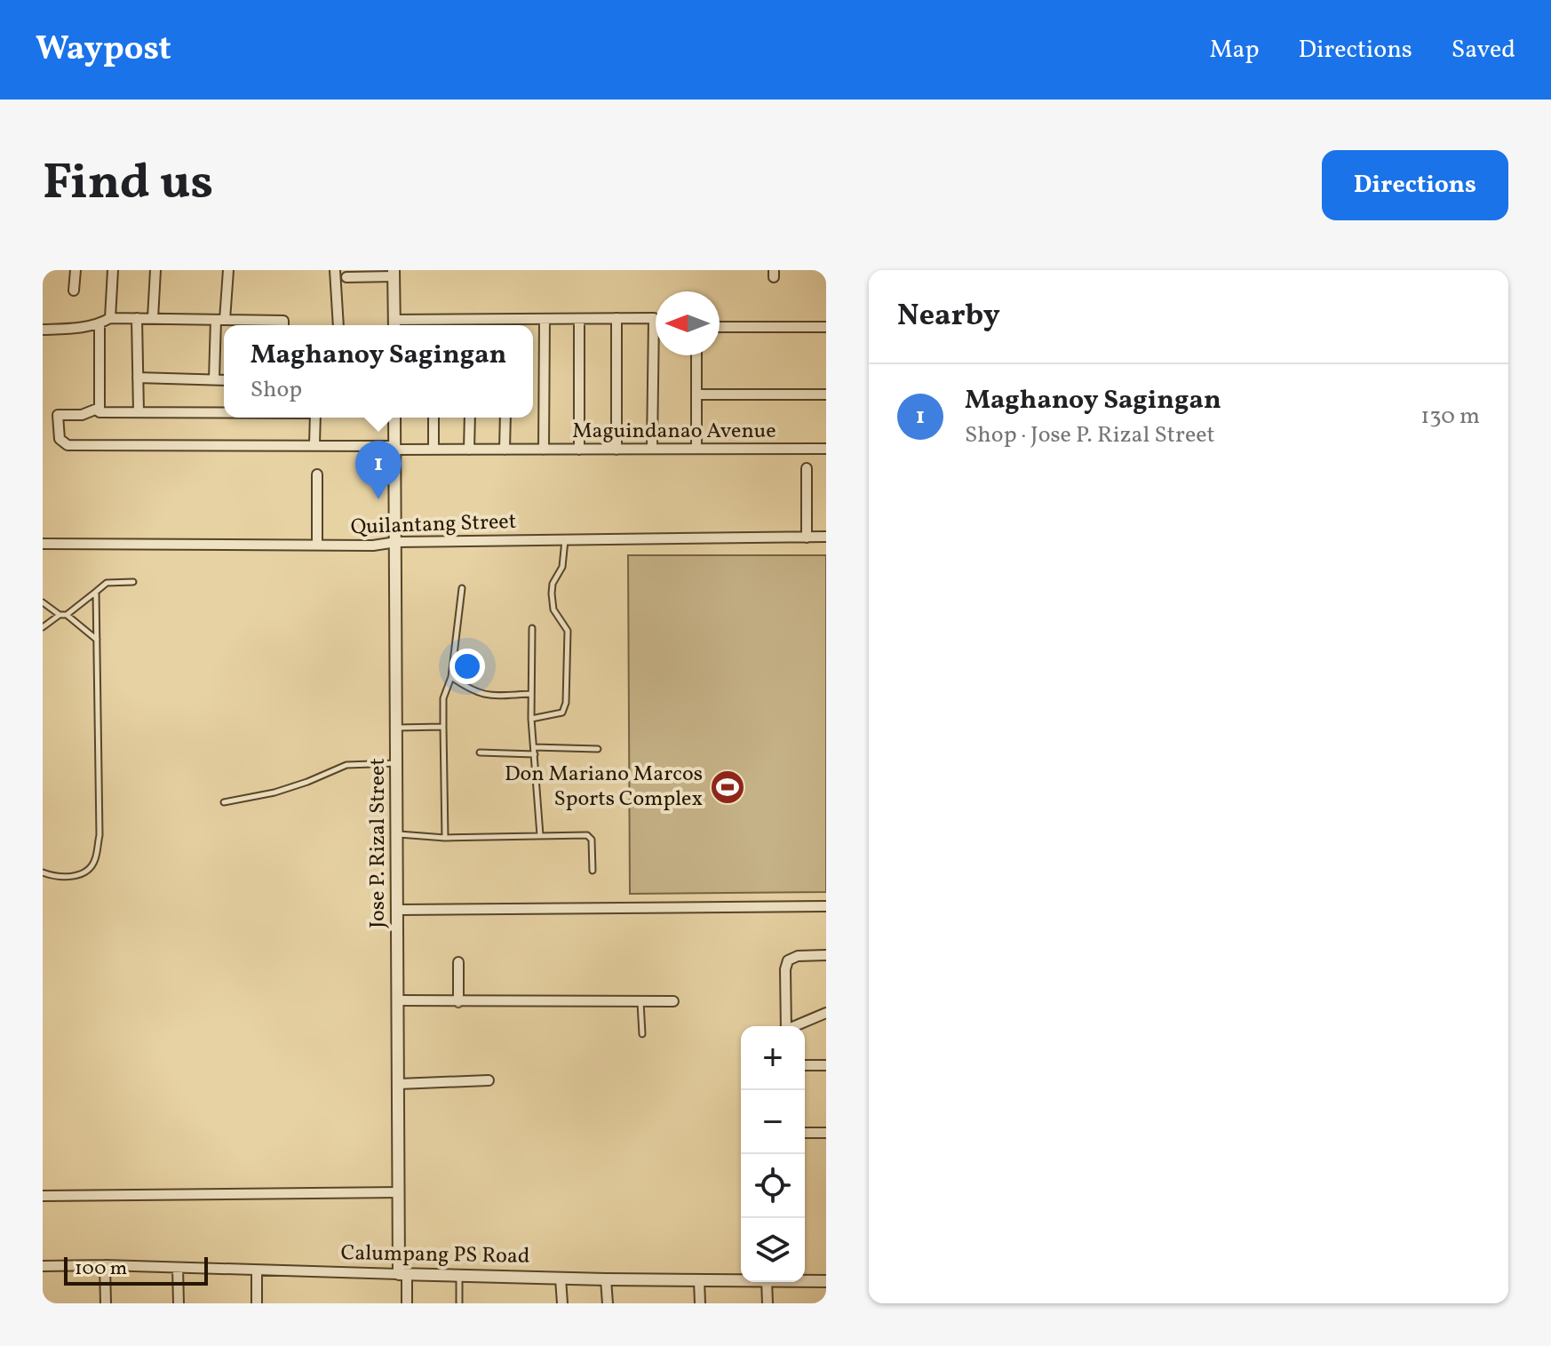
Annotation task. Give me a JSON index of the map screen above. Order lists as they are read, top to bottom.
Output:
{
  "streets": {
    "street": [
      "Maguindanao Avenue",
      "Quilantang Street",
      "Jose P. Rizal Street",
      "Calumpang PS Road"
    ]
  },
  "crossings": [
    ["Maguindanao Avenue", "Jose P. Rizal Street"],
    ["Quilantang Street", "Jose P. Rizal Street"],
    ["Jose P. Rizal Street", "Calumpang PS Road"]
  ],
  "places": {
    "sports": ["Don Mariano Marcos Sports Complex"]
  },
  "scale_bar": "100 m",
  "north": "left",
  "page": {
    "header": "Waypost",
    "nav": ["Map", "Directions", "Saved"],
    "title": "Find us",
    "buttons": "Directions",
    "heading": "Nearby",
    "popup": ["Maghanoy Sagingan", "Shop"],
    "list": [
      {
        "mark": "1",
        "name": "Maghanoy Sagingan",
        "note": "Shop · Jose P. Rizal Street",
        "value": "130 m"
      }
    ],
    "pins": "1",
    "map_buttons": ["+", "−"],
    "scale": "100 m"
  }
}
